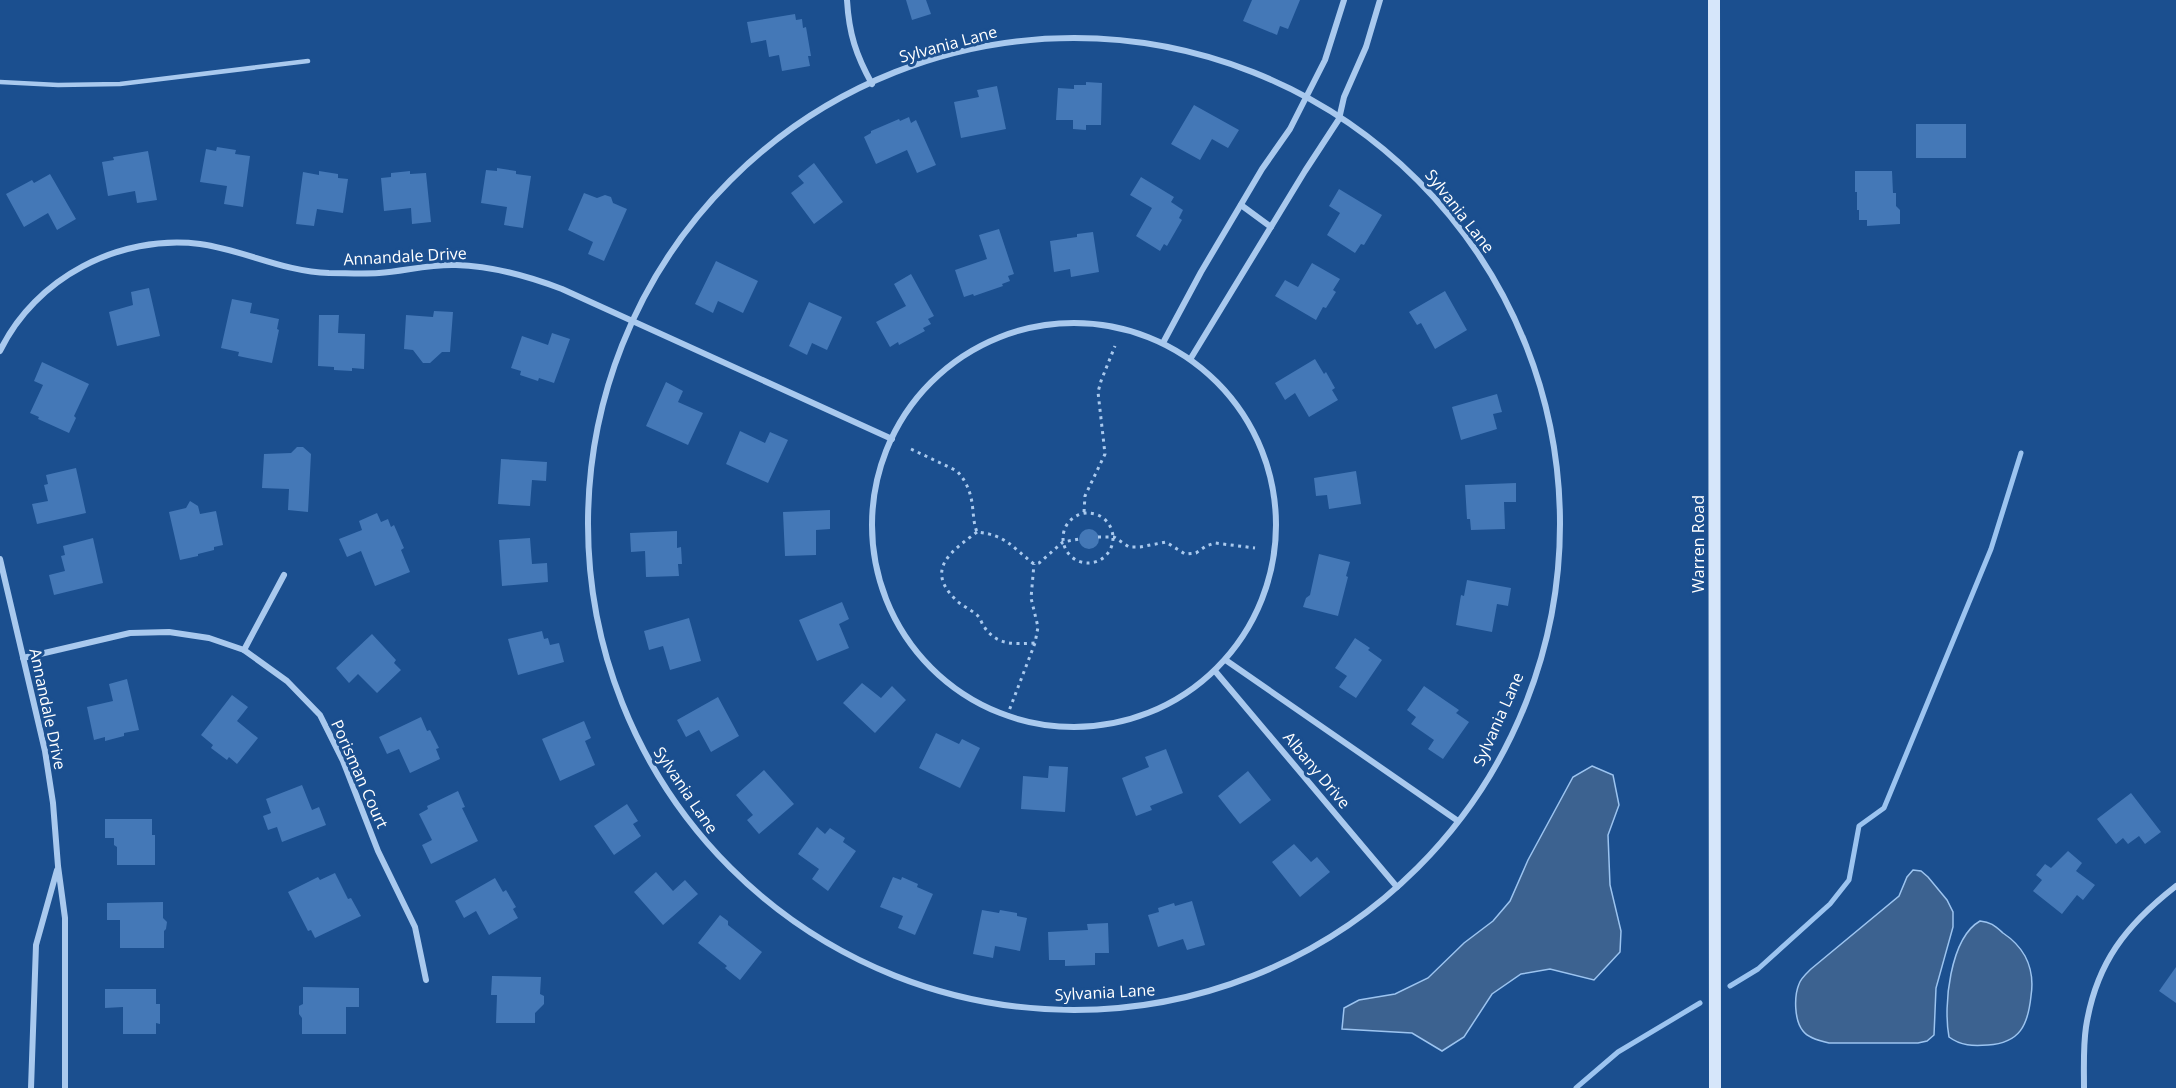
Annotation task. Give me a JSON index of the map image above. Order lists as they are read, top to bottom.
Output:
{
  "streets": {
    "street": [
      "Sylvania Lane",
      "Annandale Drive",
      "Warren Road",
      "Albany Drive",
      "Porisman Court"
    ]
  },
  "crossings": [
    ["Sylvania Lane", "Annandale Drive"],
    ["Sylvania Lane", "Albany Drive"],
    ["Annandale Drive", "Porisman Court"]
  ]
}
